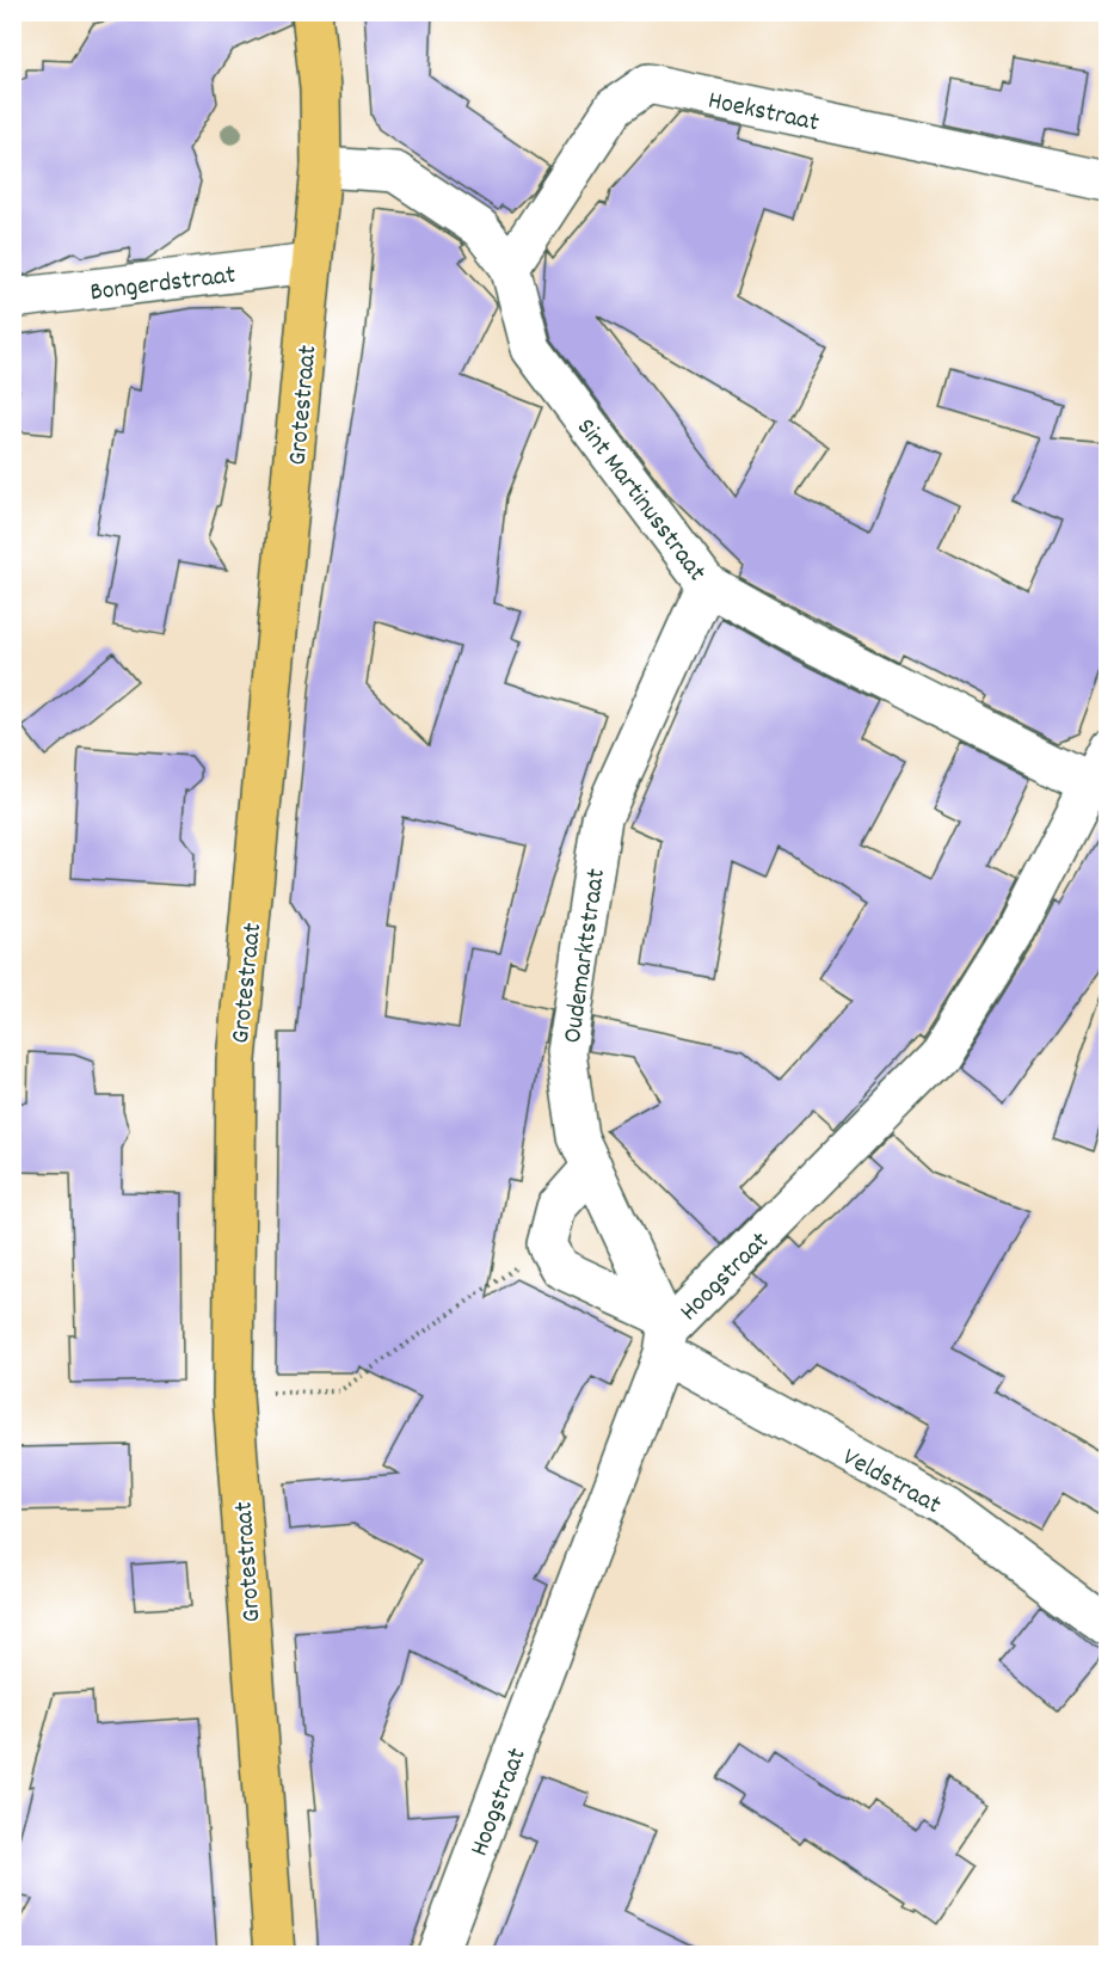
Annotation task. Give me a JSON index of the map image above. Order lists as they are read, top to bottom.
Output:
{
  "streets": {
    "main road": ["Grotestraat"],
    "street": [
      "Hoekstraat",
      "Bongerdstraat",
      "Sint Martinusstraat",
      "Oudemarktstraat",
      "Hoogstraat",
      "Veldstraat"
    ]
  },
  "crossings": [
    ["Hoekstraat", "Sint Martinusstraat"],
    ["Bongerdstraat", "Grotestraat"],
    ["Grotestraat", "Sint Martinusstraat"],
    ["Sint Martinusstraat", "Oudemarktstraat"],
    ["Sint Martinusstraat", "Hoogstraat"],
    ["Oudemarktstraat", "Hoogstraat"],
    ["Oudemarktstraat", "Veldstraat"],
    ["Hoogstraat", "Veldstraat"]
  ]
}
